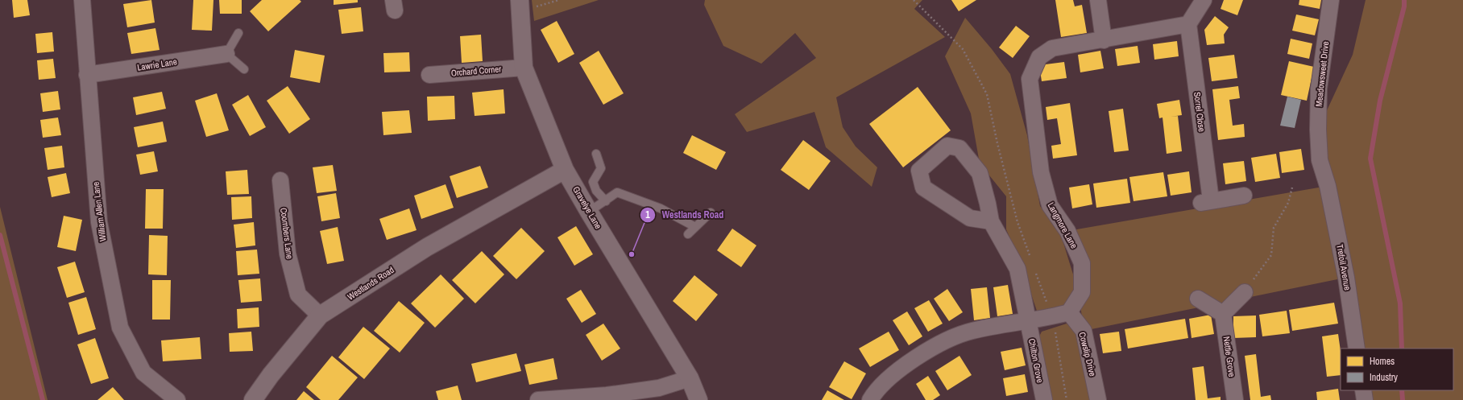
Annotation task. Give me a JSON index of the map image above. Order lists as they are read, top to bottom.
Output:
{
  "streets": {
    "street": [
      "Lawrie Lane",
      "Orchard Corner",
      "Meadowsweet Drive",
      "Sorrel Close",
      "Gravelye Lane",
      "William Allen Lane",
      "Langmore Lane",
      "Coombers Lane",
      "Trefoil Avenue",
      "Westlands Road",
      "Cowslip Drive",
      "Nettle Grove",
      "Chilton Grove"
    ]
  },
  "crossings": [
    ["Lawrie Lane", "William Allen Lane"],
    ["Orchard Corner", "Gravelye Lane"],
    ["Meadowsweet Drive", "Trefoil Avenue"],
    ["Sorrel Close", "Langmore Lane"],
    ["Gravelye Lane", "Westlands Road"],
    ["Langmore Lane", "Cowslip Drive"],
    ["Coombers Lane", "Westlands Road"]
  ],
  "places": ["Westlands Road"],
  "legend": ["Homes", "Industry"]
}
